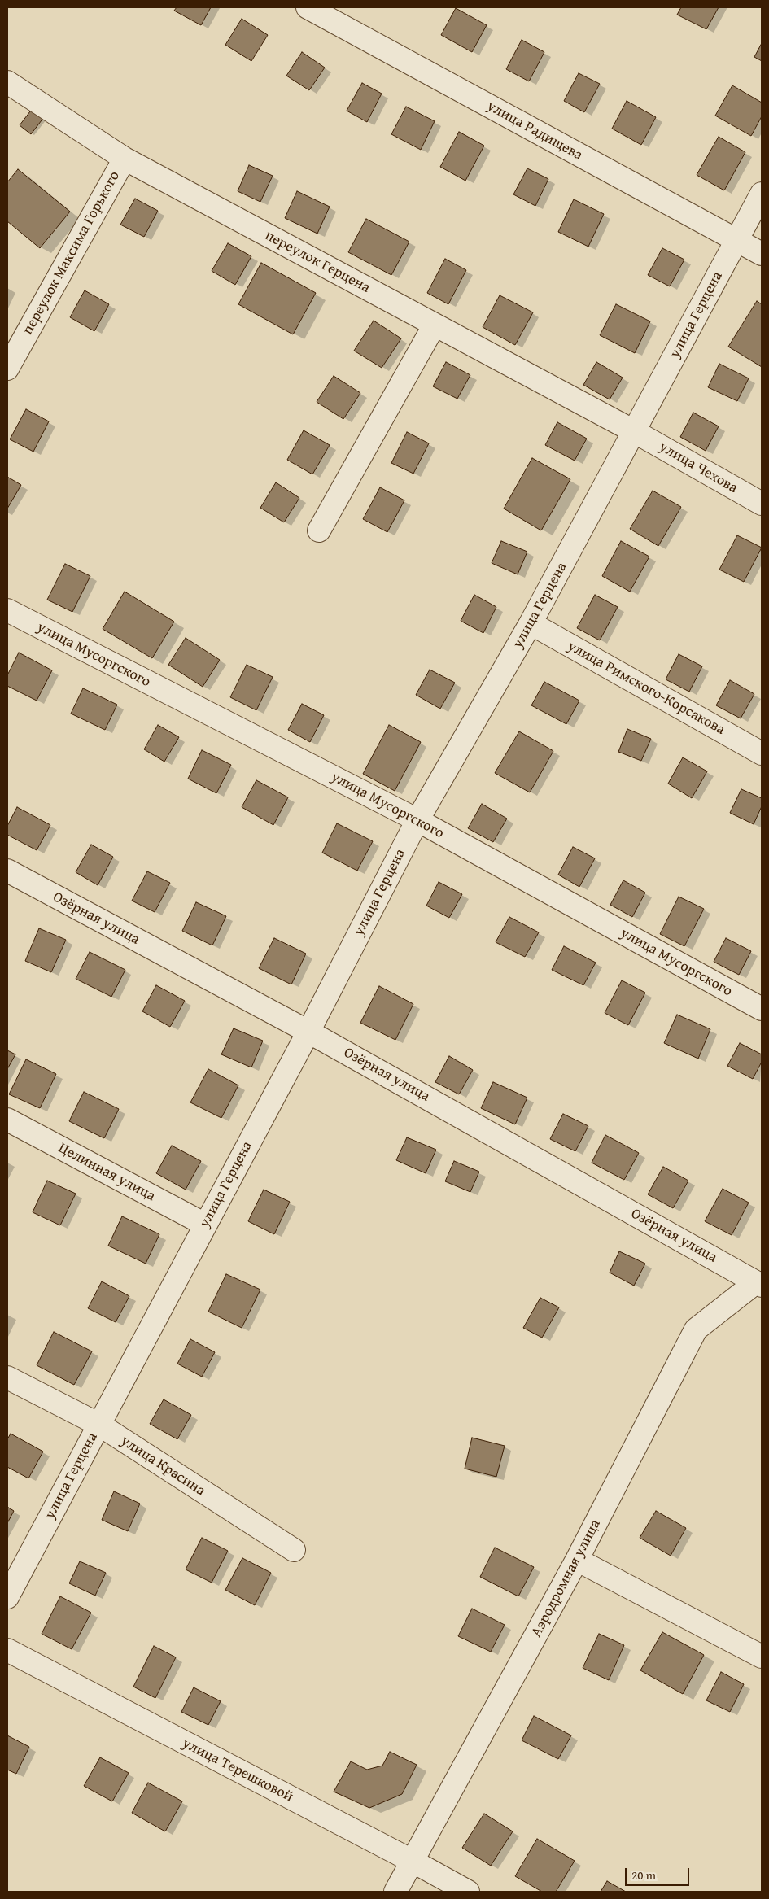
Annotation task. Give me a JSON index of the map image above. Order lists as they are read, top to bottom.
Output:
{
  "streets": {
    "street": [
      "улица Радищева",
      "переулок Максима Горького",
      "переулок Герцена",
      "улица Герцена",
      "улица Чехова",
      "улица Мусоргского",
      "улица Римского-Корсакова",
      "Озёрная улица",
      "Целинная улица",
      "улица Красина",
      "Аэродромная улица",
      "улица Терешковой"
    ]
  },
  "crossings": [
    ["улица Радищева", "улица Герцена"],
    ["переулок Максима Горького", "переулок Герцена"],
    ["переулок Герцена", "улица Герцена"],
    ["переулок Герцена", "улица Чехова"],
    ["улица Герцена", "улица Чехова"],
    ["улица Герцена", "улица Мусоргского"],
    ["улица Герцена", "улица Римского-Корсакова"],
    ["улица Герцена", "Озёрная улица"],
    ["улица Герцена", "Целинная улица"],
    ["улица Герцена", "улица Красина"],
    ["Озёрная улица", "Аэродромная улица"],
    ["Аэродромная улица", "улица Терешковой"]
  ],
  "scale_bar": "20 m"
}
